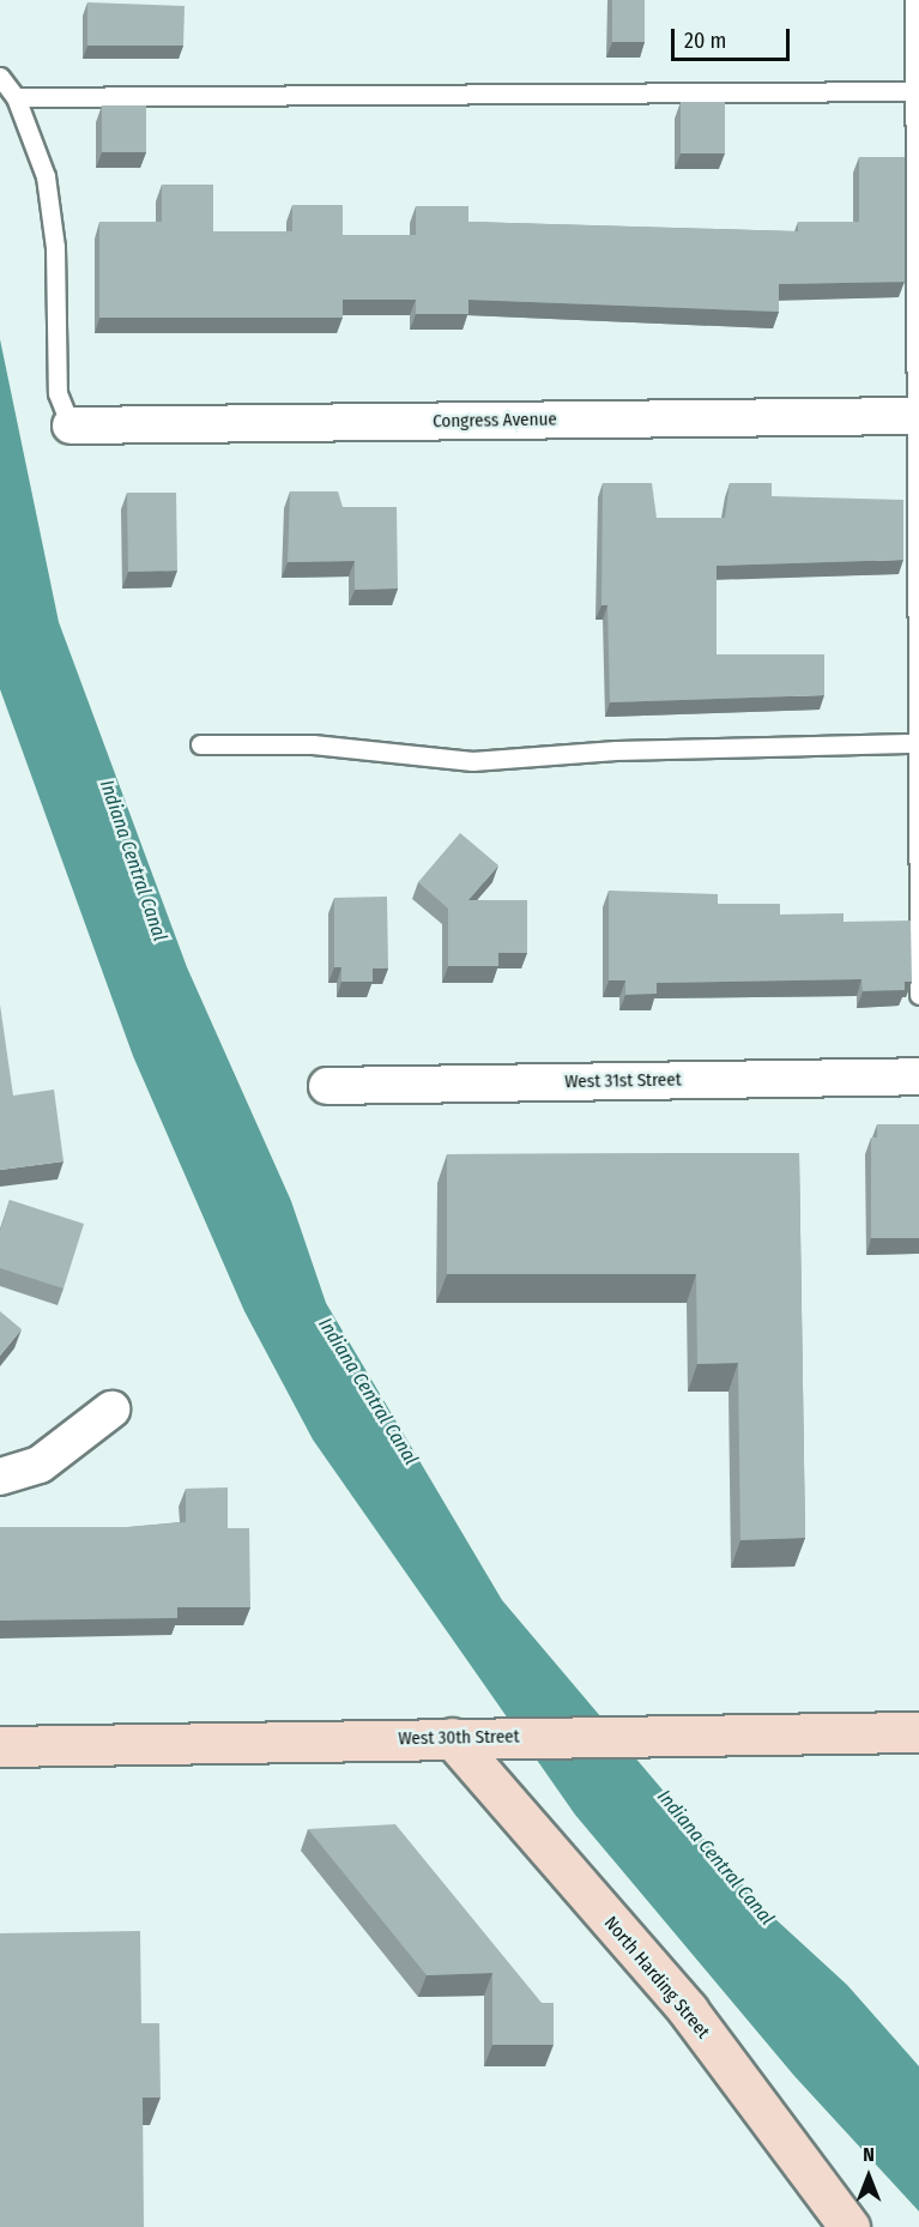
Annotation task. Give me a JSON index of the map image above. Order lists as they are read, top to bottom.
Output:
{
  "streets": {
    "main road": ["West 30th Street", "North Harding Street"],
    "street": ["Congress Avenue", "West 31st Street"]
  },
  "crossings": [
    ["West 30th Street", "North Harding Street"]
  ],
  "water": ["Indiana Central Canal"],
  "scale_bar": "20 m",
  "north": "top"
}
